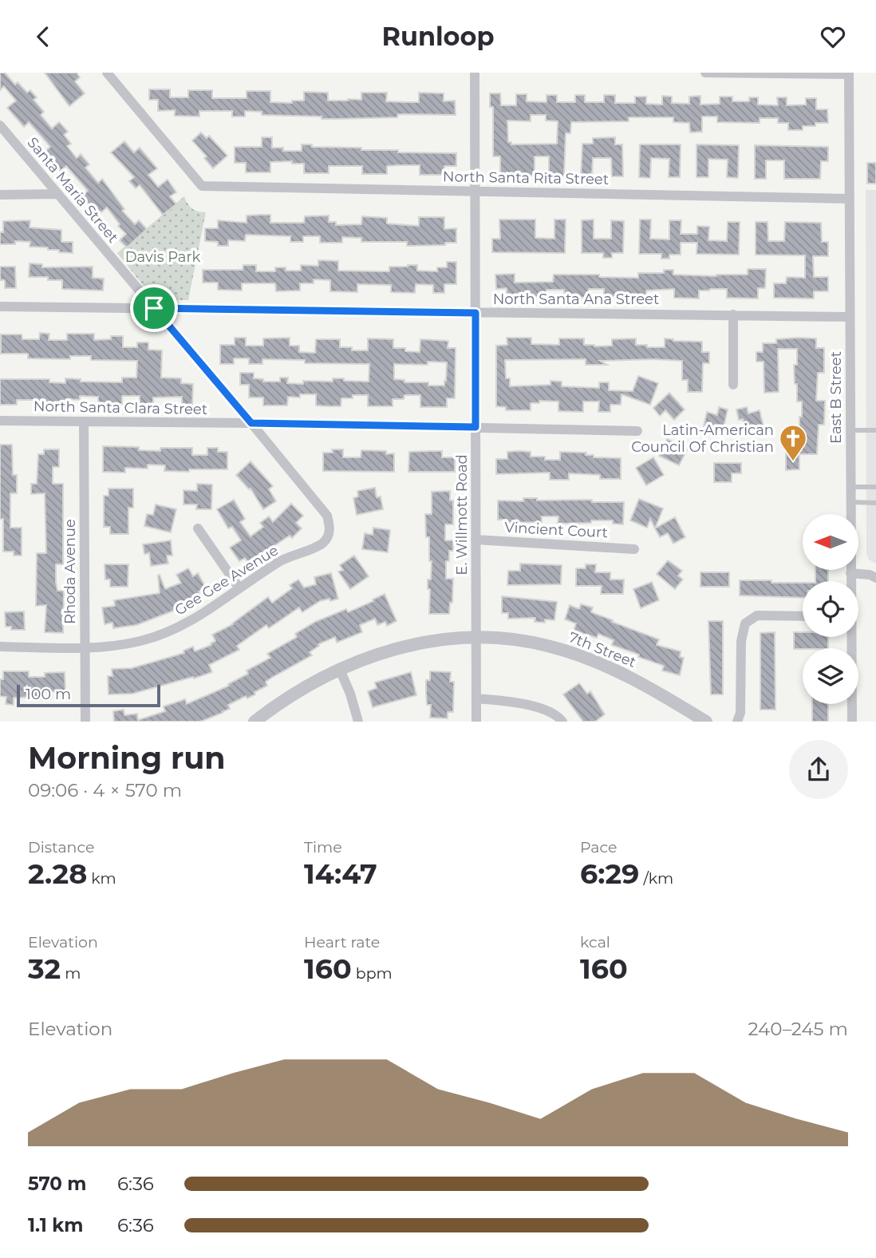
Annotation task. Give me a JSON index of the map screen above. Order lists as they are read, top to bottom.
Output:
{
  "streets": {
    "street": [
      "North Santa Rita Street",
      "Santa Maria Street",
      "North Santa Ana Street",
      "East B Street",
      "North Santa Clara Street",
      "E. Willmott Road",
      "Vincient Court",
      "Rhoda Avenue",
      "Gee Gee Avenue",
      "7th Street"
    ]
  },
  "crossings": [
    ["North Santa Rita Street", "East B Street"],
    ["North Santa Rita Street", "E. Willmott Road"],
    ["Santa Maria Street", "North Santa Ana Street"],
    ["Santa Maria Street", "North Santa Clara Street"],
    ["Santa Maria Street", "Gee Gee Avenue"],
    ["North Santa Ana Street", "East B Street"],
    ["North Santa Ana Street", "E. Willmott Road"],
    ["North Santa Clara Street", "E. Willmott Road"],
    ["North Santa Clara Street", "Rhoda Avenue"],
    ["E. Willmott Road", "Vincient Court"],
    ["E. Willmott Road", "7th Street"],
    ["Rhoda Avenue", "Gee Gee Avenue"]
  ],
  "parks": ["Davis Park"],
  "places": {
    "church": ["Latin-American Council Of Christian"]
  },
  "scale_bar": "100 m",
  "north": "left",
  "page": {
    "header": "Runloop",
    "scale": "100 m",
    "heading": ["Morning run", "09:06 · 4 × 570 m"],
    "stats": [
      ["Distance", "2.28 km"],
      ["Time", "14:47"],
      ["Pace", "6:29 /km"],
      ["Elevation", "32 m"],
      ["Heart rate", "160 bpm"],
      ["kcal", "160"]
    ],
    "chart": ["Elevation", "240–245 m"],
    "list": [
      {
        "name": "570 m",
        "note": "6:36"
      },
      {
        "name": "1.1 km",
        "note": "6:36"
      }
    ]
  }
}
